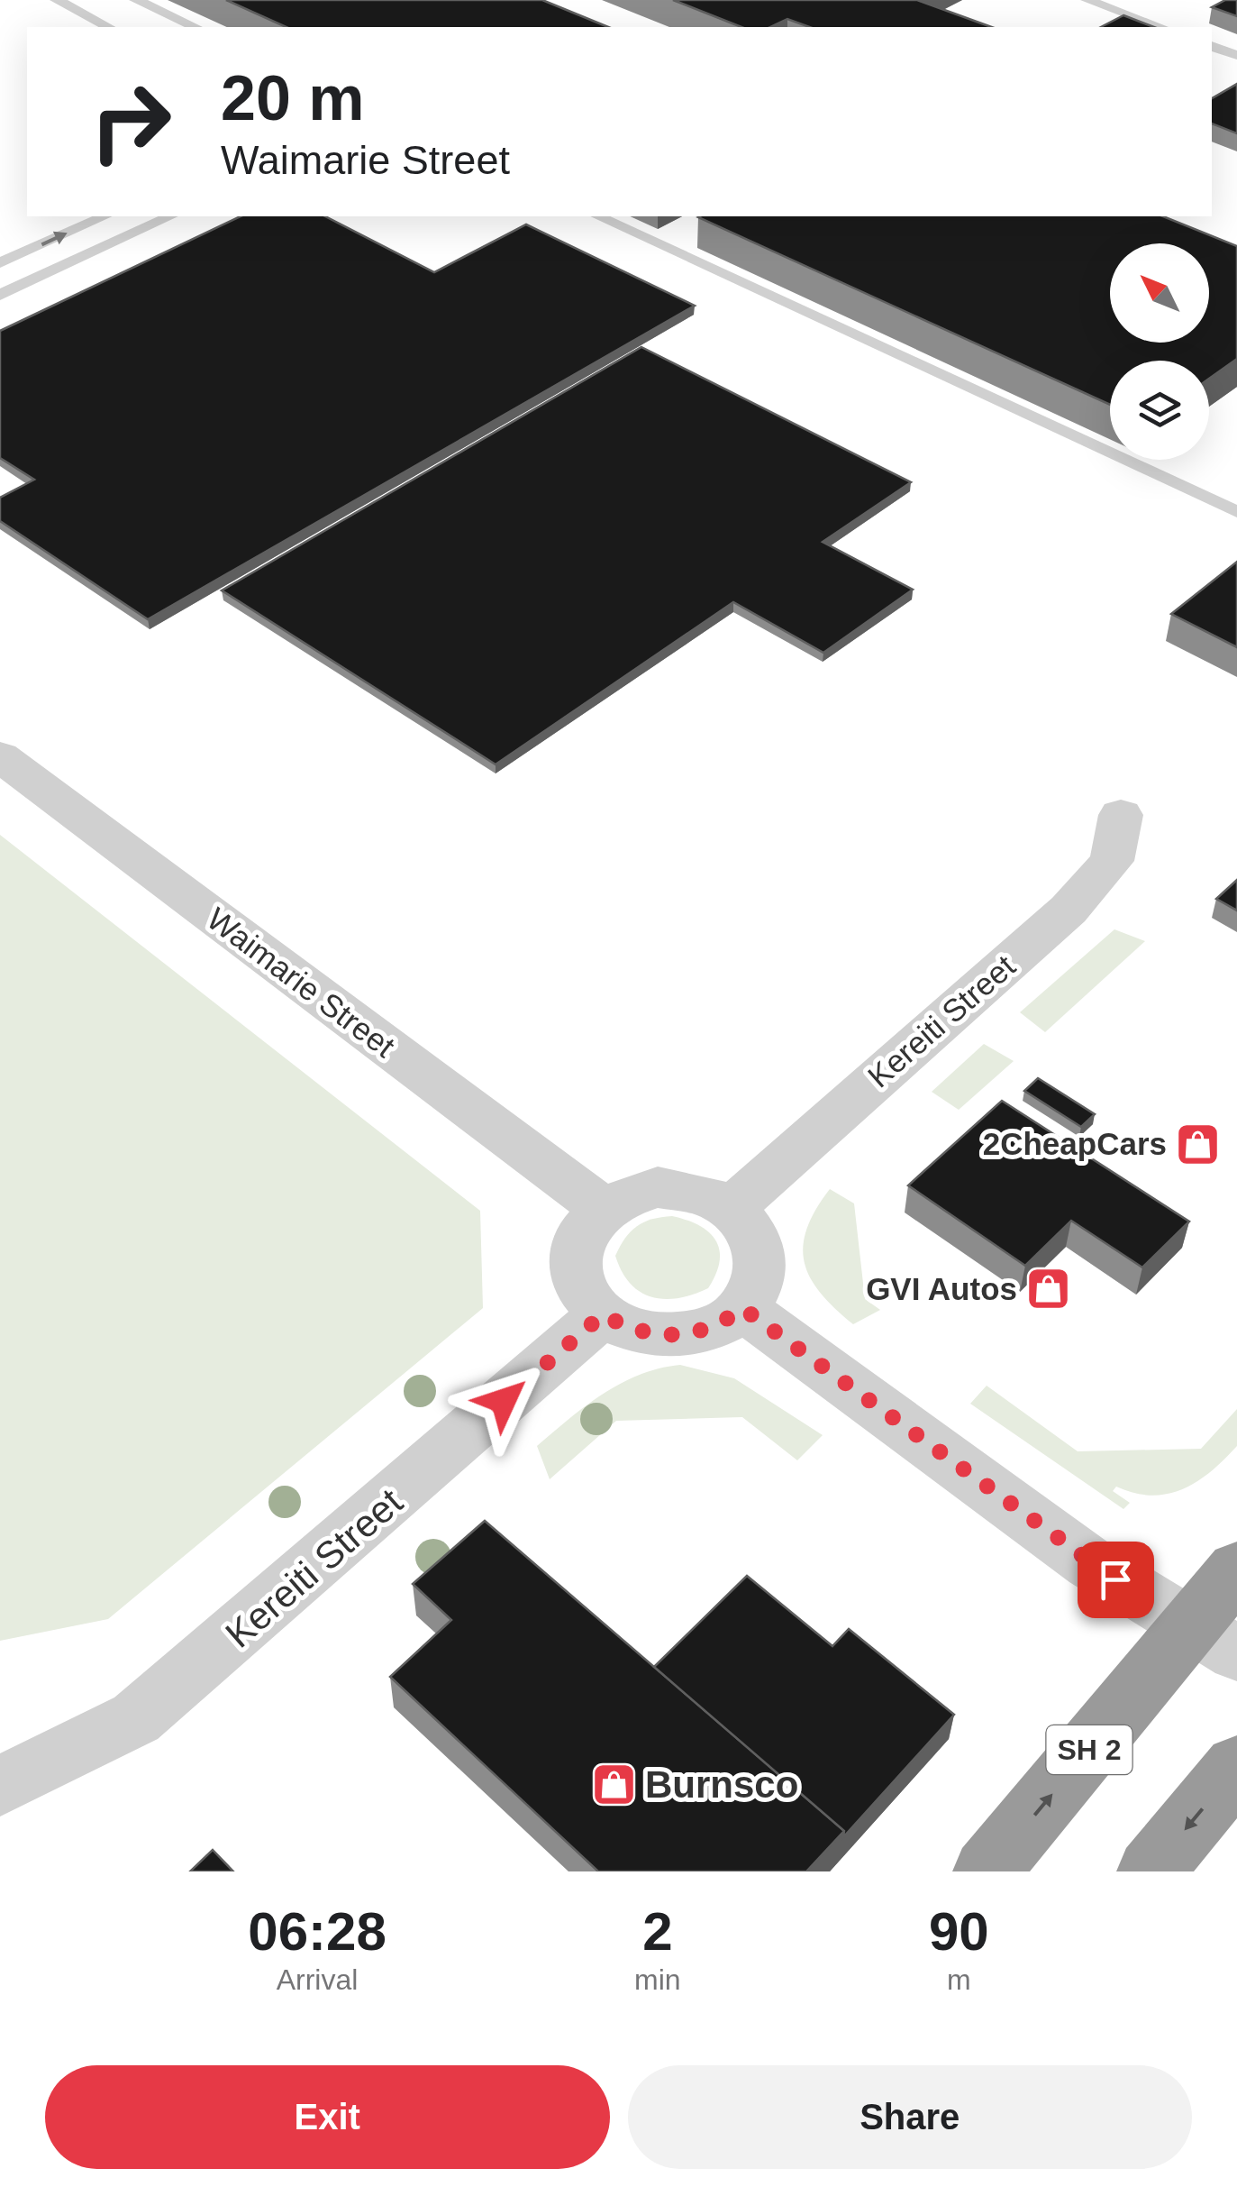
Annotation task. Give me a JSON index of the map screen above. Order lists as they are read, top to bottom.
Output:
{
  "streets": {
    "highway": ["SH 2"],
    "street": ["Waimarie Street", "Kereiti Street"]
  },
  "crossings": [
    ["Waimarie Street", "Kereiti Street"]
  ],
  "places": {
    "shop": ["2CheapCars", "GVI Autos", "Burnsco"]
  },
  "north": "top left",
  "page": {
    "turn": ["20 m", "Waimarie Street"],
    "eta": [
      "06:28",
      "Arrival",
      "2",
      "min",
      "90",
      "m"
    ],
    "buttons": ["Exit", "Share"]
  }
}
